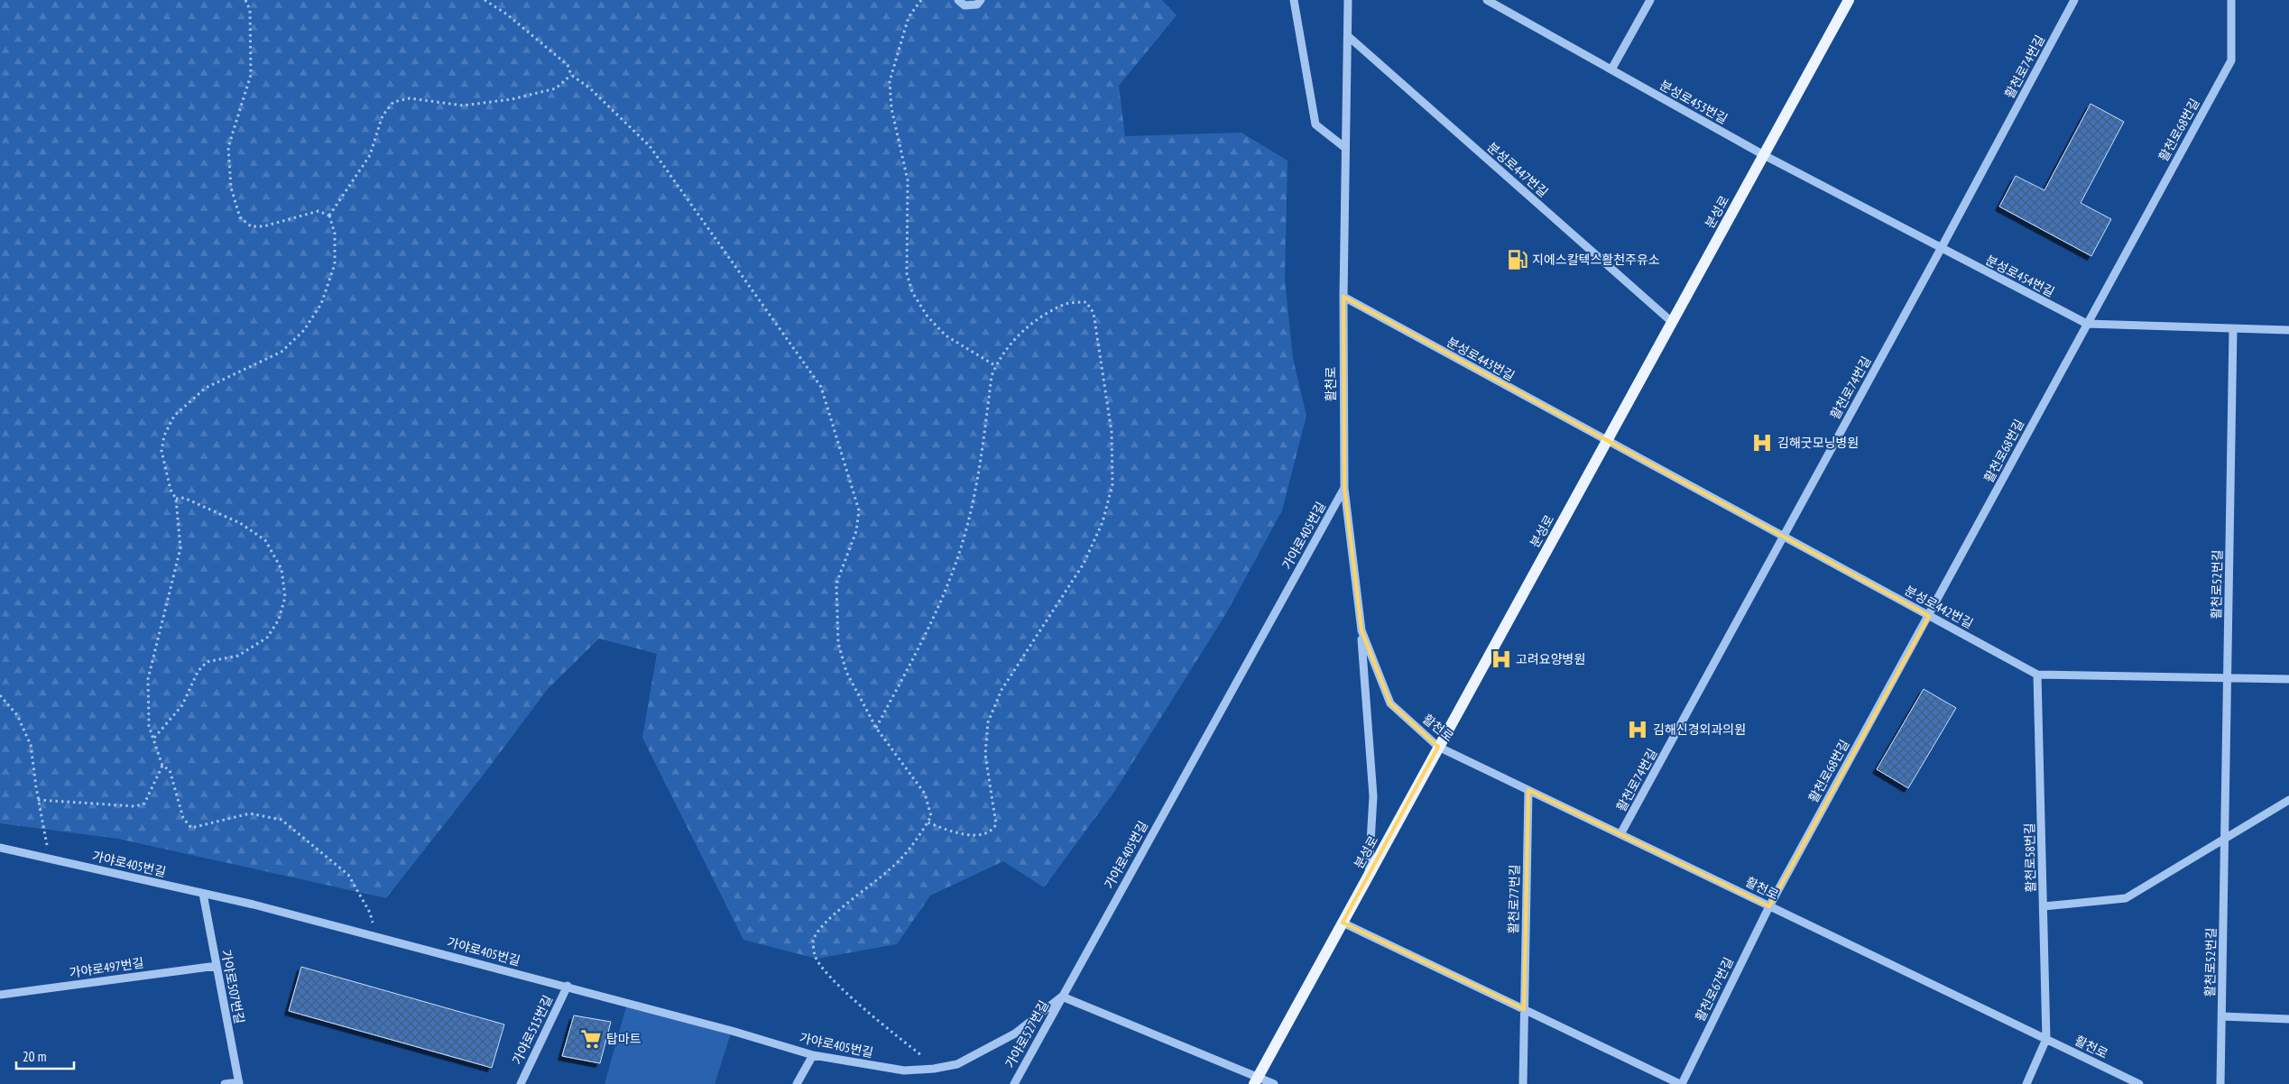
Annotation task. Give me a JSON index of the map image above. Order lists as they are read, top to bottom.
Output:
{
  "streets": {
    "main road": ["분성로"],
    "street": [
      "활천로74번길",
      "분성로453번길",
      "활천로68번길",
      "분성로447번길",
      "분성로454번길",
      "분성로443번길",
      "활천로",
      "가야로405번길",
      "활천로52번길",
      "분성로442번길",
      "활천로58번길",
      "활천로77번길",
      "가야로497번길",
      "가야로507번길",
      "활천로67번길",
      "가야로515번길",
      "가야로527번길"
    ]
  },
  "crossings": [
    ["활천로74번길", "분성로454번길"],
    ["활천로74번길", "활천로"],
    ["활천로74번길", "분성로442번길"],
    ["분성로453번길", "분성로"],
    ["분성로453번길", "분성로454번길"],
    ["활천로68번길", "분성로454번길"],
    ["활천로68번길", "활천로"],
    ["활천로68번길", "분성로442번길"],
    ["활천로68번길", "활천로67번길"],
    ["분성로447번길", "분성로"],
    ["분성로447번길", "활천로"],
    ["분성로", "분성로454번길"],
    ["분성로", "분성로443번길"],
    ["분성로", "활천로"],
    ["분성로", "분성로442번길"],
    ["분성로454번길", "활천로52번길"],
    ["분성로443번길", "활천로"],
    ["분성로443번길", "분성로442번길"],
    ["활천로", "가야로405번길"],
    ["활천로", "활천로58번길"],
    ["활천로", "활천로77번길"],
    ["활천로", "활천로67번길"],
    ["가야로405번길", "가야로507번길"],
    ["가야로405번길", "가야로515번길"],
    ["가야로405번길", "가야로527번길"],
    ["활천로52번길", "분성로442번길"],
    ["분성로442번길", "활천로58번길"],
    ["활천로77번길", "활천로67번길"],
    ["가야로497번길", "가야로507번길"]
  ],
  "places": {
    "fuel station": ["지에스칼텍스활천주유소"],
    "hospital": ["김해굿모닝병원", "고려요양병원", "김해신경외과의원"],
    "supermarket": ["탑마트"]
  },
  "scale_bar": "20 m"
}
